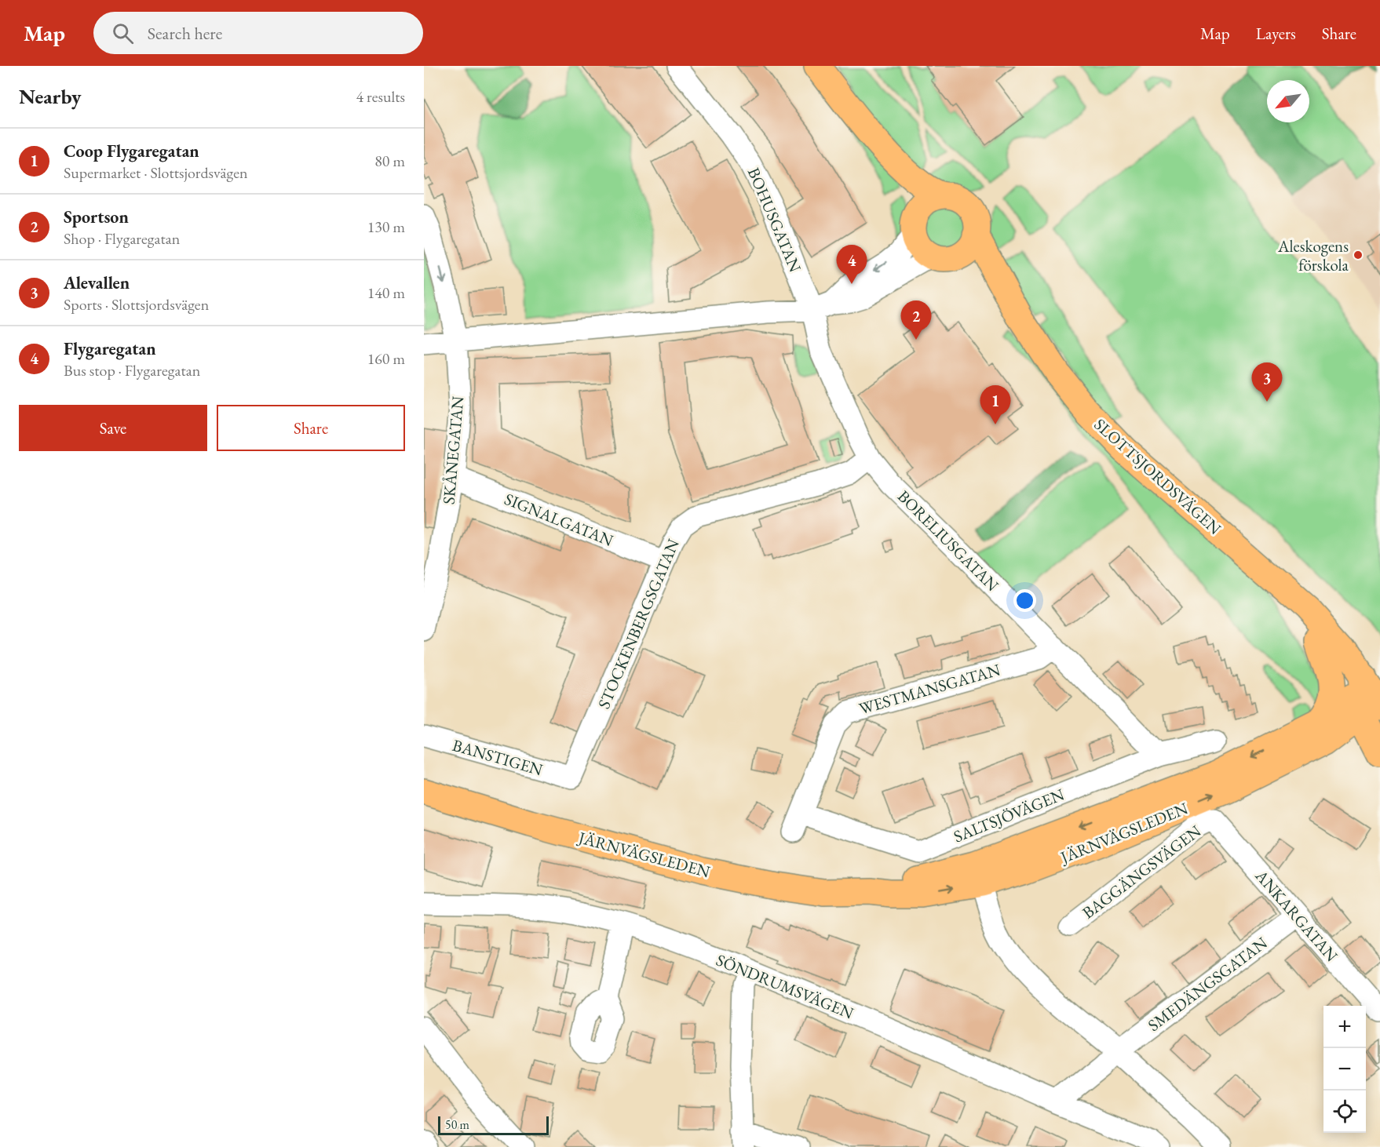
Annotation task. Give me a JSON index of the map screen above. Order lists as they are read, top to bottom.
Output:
{
  "streets": {
    "main road": ["SLOTTSJORDSVÄGEN", "JÄRNVÄGSLEDEN"],
    "street": [
      "BOHUSGATAN",
      "SKÅNEGATAN",
      "SIGNALGATAN",
      "BORELIUSGATAN",
      "STOCKENBERGSGATAN",
      "WESTMANSGATAN",
      "BANSTIGEN",
      "SALTSJÖVÄGEN",
      "BAGGÄNGSVÄGEN",
      "ANKARGATAN",
      "SMEDÄNGSGATAN",
      "SÖNDRUMSVÄGEN"
    ]
  },
  "crossings": [
    ["BOHUSGATAN", "BORELIUSGATAN"],
    ["SKÅNEGATAN", "SIGNALGATAN"],
    ["SLOTTSJORDSVÄGEN", "JÄRNVÄGSLEDEN"],
    ["SIGNALGATAN", "STOCKENBERGSGATAN"],
    ["BORELIUSGATAN", "STOCKENBERGSGATAN"],
    ["BORELIUSGATAN", "WESTMANSGATAN"],
    ["BORELIUSGATAN", "SALTSJÖVÄGEN"],
    ["STOCKENBERGSGATAN", "BANSTIGEN"],
    ["WESTMANSGATAN", "SALTSJÖVÄGEN"],
    ["BAGGÄNGSVÄGEN", "ANKARGATAN"],
    ["ANKARGATAN", "SMEDÄNGSGATAN"]
  ],
  "places": ["Aleskogens förskola"],
  "scale_bar": "50 m",
  "north": "bottom left",
  "page": {
    "header": "Map",
    "search": "Search here",
    "nav": ["Map", "Layers", "Share"],
    "heading": ["Nearby", "4 results"],
    "list": [
      {
        "mark": "1",
        "name": "Coop Flygaregatan",
        "note": "Supermarket · Slottsjordsvägen",
        "value": "80 m"
      },
      {
        "mark": "2",
        "name": "Sportson",
        "note": "Shop · Flygaregatan",
        "value": "130 m"
      },
      {
        "mark": "3",
        "name": "Alevallen",
        "note": "Sports · Slottsjordsvägen",
        "value": "140 m"
      },
      {
        "mark": "4",
        "name": "Flygaregatan",
        "note": "Bus stop · Flygaregatan",
        "value": "160 m"
      }
    ],
    "pins": [
      "4",
      "2",
      "3",
      "1"
    ],
    "buttons": ["Save", "Share"],
    "map_buttons": ["+", "−"],
    "scale": "50 m"
  }
}
